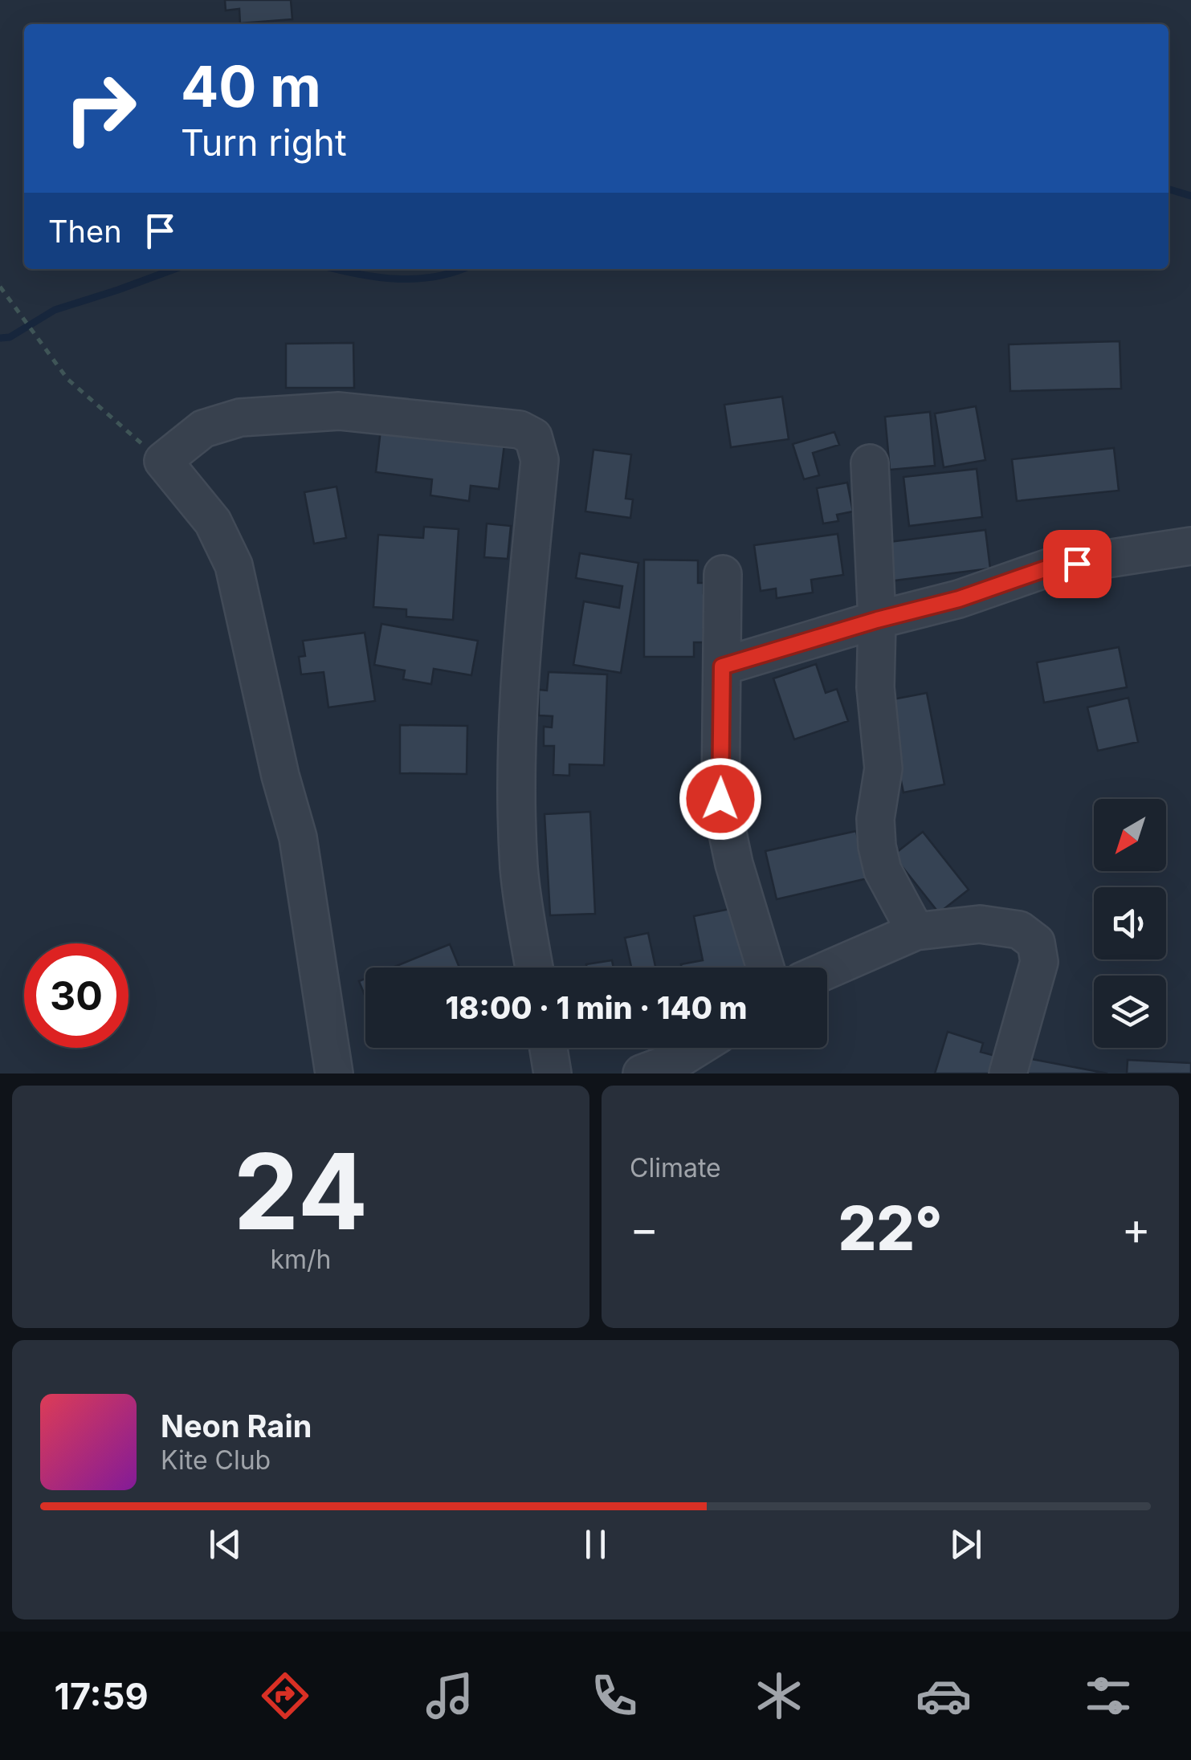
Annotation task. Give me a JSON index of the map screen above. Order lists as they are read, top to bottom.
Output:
{
  "north": "bottom left",
  "page": {
    "turn": ["40 m", "Turn right"],
    "then": "Then",
    "limit": "30",
    "trip": "18:00 · 1 min · 140 m",
    "tile": [
      ["24", "km/h"],
      "Climate"
    ],
    "heat": ["−", "22°", "+"],
    "song": ["Neon Rain", "Kite Club"],
    "tabs": "17:59"
  }
}
